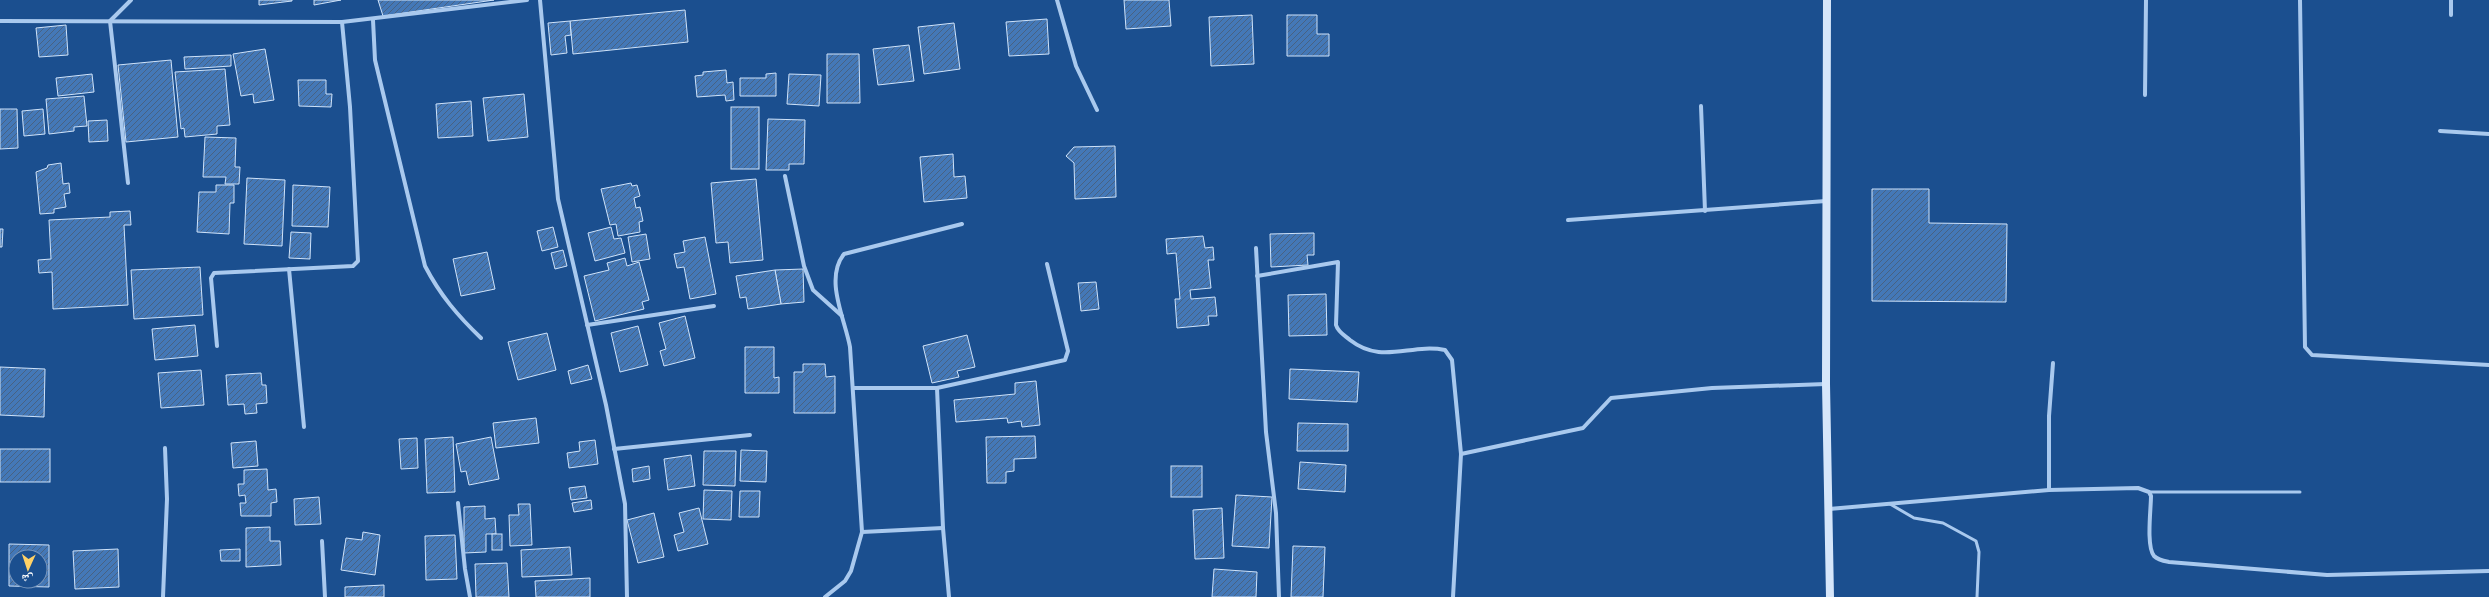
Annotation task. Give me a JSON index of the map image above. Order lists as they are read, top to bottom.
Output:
{
  "north": "bottom"
}
